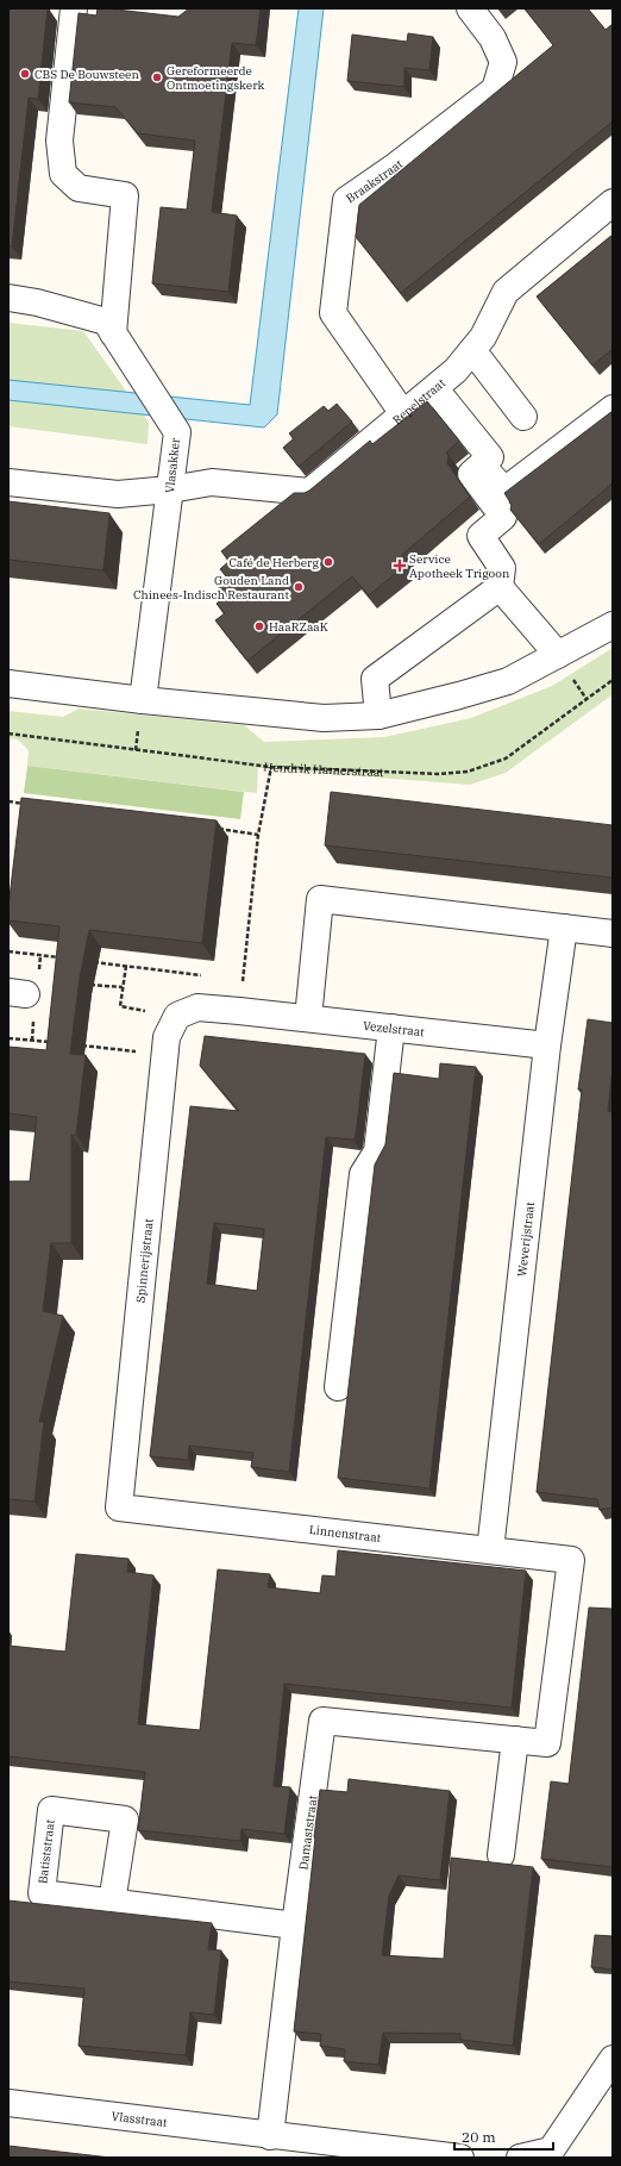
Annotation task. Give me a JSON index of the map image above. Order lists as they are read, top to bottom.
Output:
{
  "streets": {
    "street": [
      "Braakstraat",
      "Repelstraat",
      "Vlasakker",
      "Vezelstraat",
      "Weverijstraat",
      "Spinnerijstraat",
      "Linnenstraat",
      "Damaststraat",
      "Vlasstraat"
    ],
    "path": ["Hendrik Hamerstraat"]
  },
  "crossings": [
    ["Braakstraat", "Repelstraat"],
    ["Repelstraat", "Vlasakker"],
    ["Vezelstraat", "Weverijstraat"],
    ["Vezelstraat", "Spinnerijstraat"],
    ["Weverijstraat", "Linnenstraat"],
    ["Spinnerijstraat", "Linnenstraat"],
    ["Linnenstraat", "Damaststraat"],
    ["Damaststraat", "Vlasstraat"]
  ],
  "places": {
    "other": [
      "CBS De Bouwsteen",
      "Gereformeerde Ontmoetingskerk",
      "Café de Herberg",
      "Gouden Land Chinees-Indisch Restaurant",
      "HaaRZaaK"
    ],
    "health": ["Service Apotheek Trigoon"]
  },
  "scale_bar": "20 m"
}
